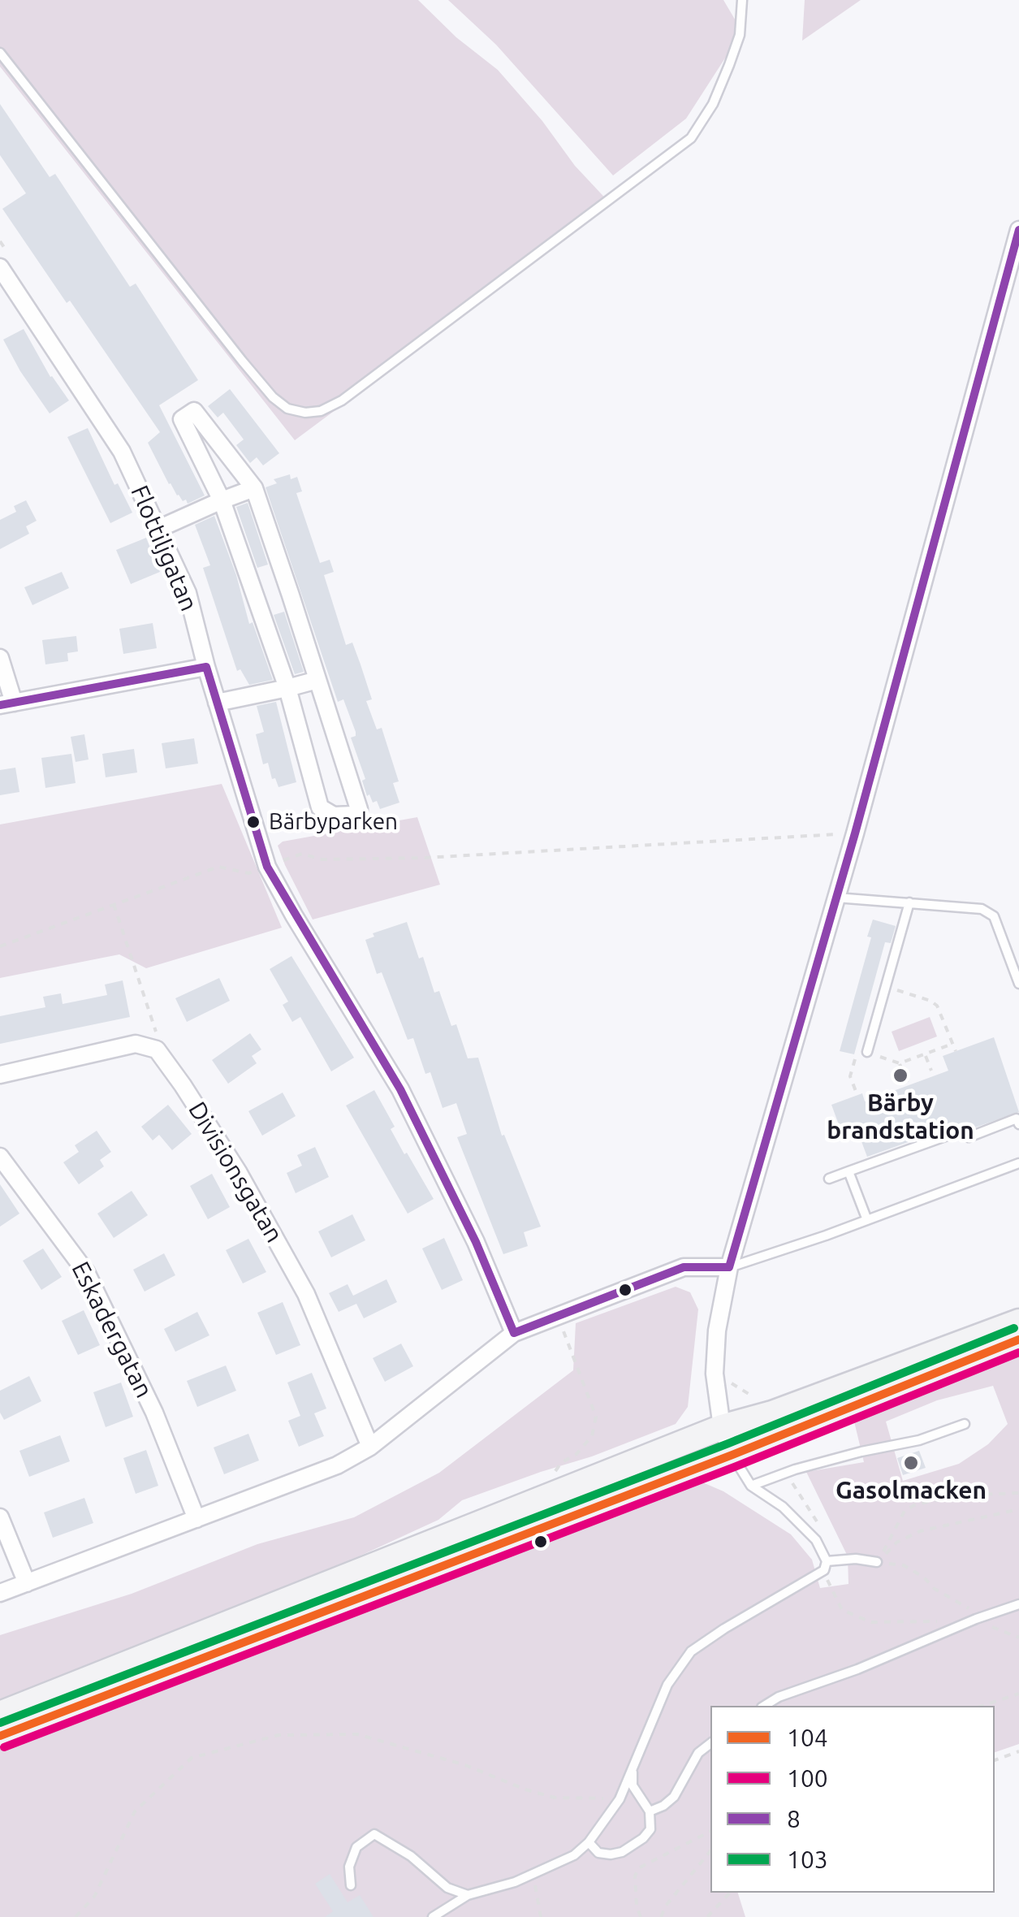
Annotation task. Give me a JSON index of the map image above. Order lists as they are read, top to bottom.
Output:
{
  "streets": {
    "street": ["Flottiljgatan", "Divisionsgatan", "Eskadergatan"]
  },
  "places": ["Bärbyparken", "Bärby brandstation", "Gasolmacken"],
  "lines": [
    "transit line 8",
    "transit line 103",
    "transit line 104",
    "transit line 100"
  ],
  "legend": [
    "104",
    "100",
    "8",
    "103"
  ]
}
